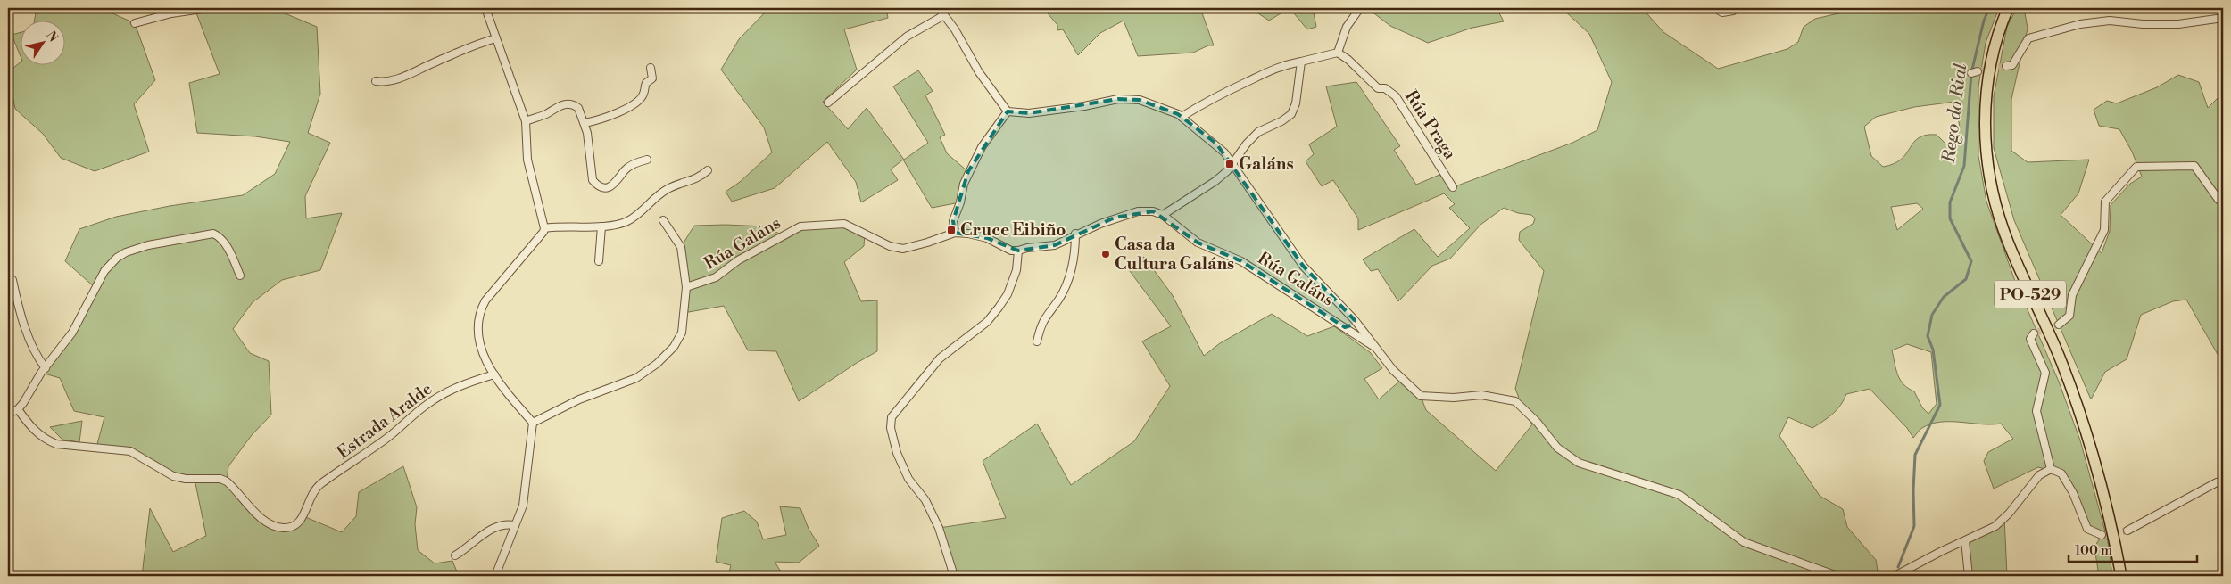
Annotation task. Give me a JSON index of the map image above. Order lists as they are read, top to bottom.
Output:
{
  "streets": {
    "main road": ["PO-529"],
    "street": ["Rúa Praga", "Rúa Galáns", "Estrada Aralde"]
  },
  "water": ["Rego do Rial"],
  "places": {
    "transit": ["Galáns", "Cruce Eibiño"],
    "other": ["Casa da Cultura Galáns"]
  },
  "scale_bar": "100 m",
  "north": "top right"
}
